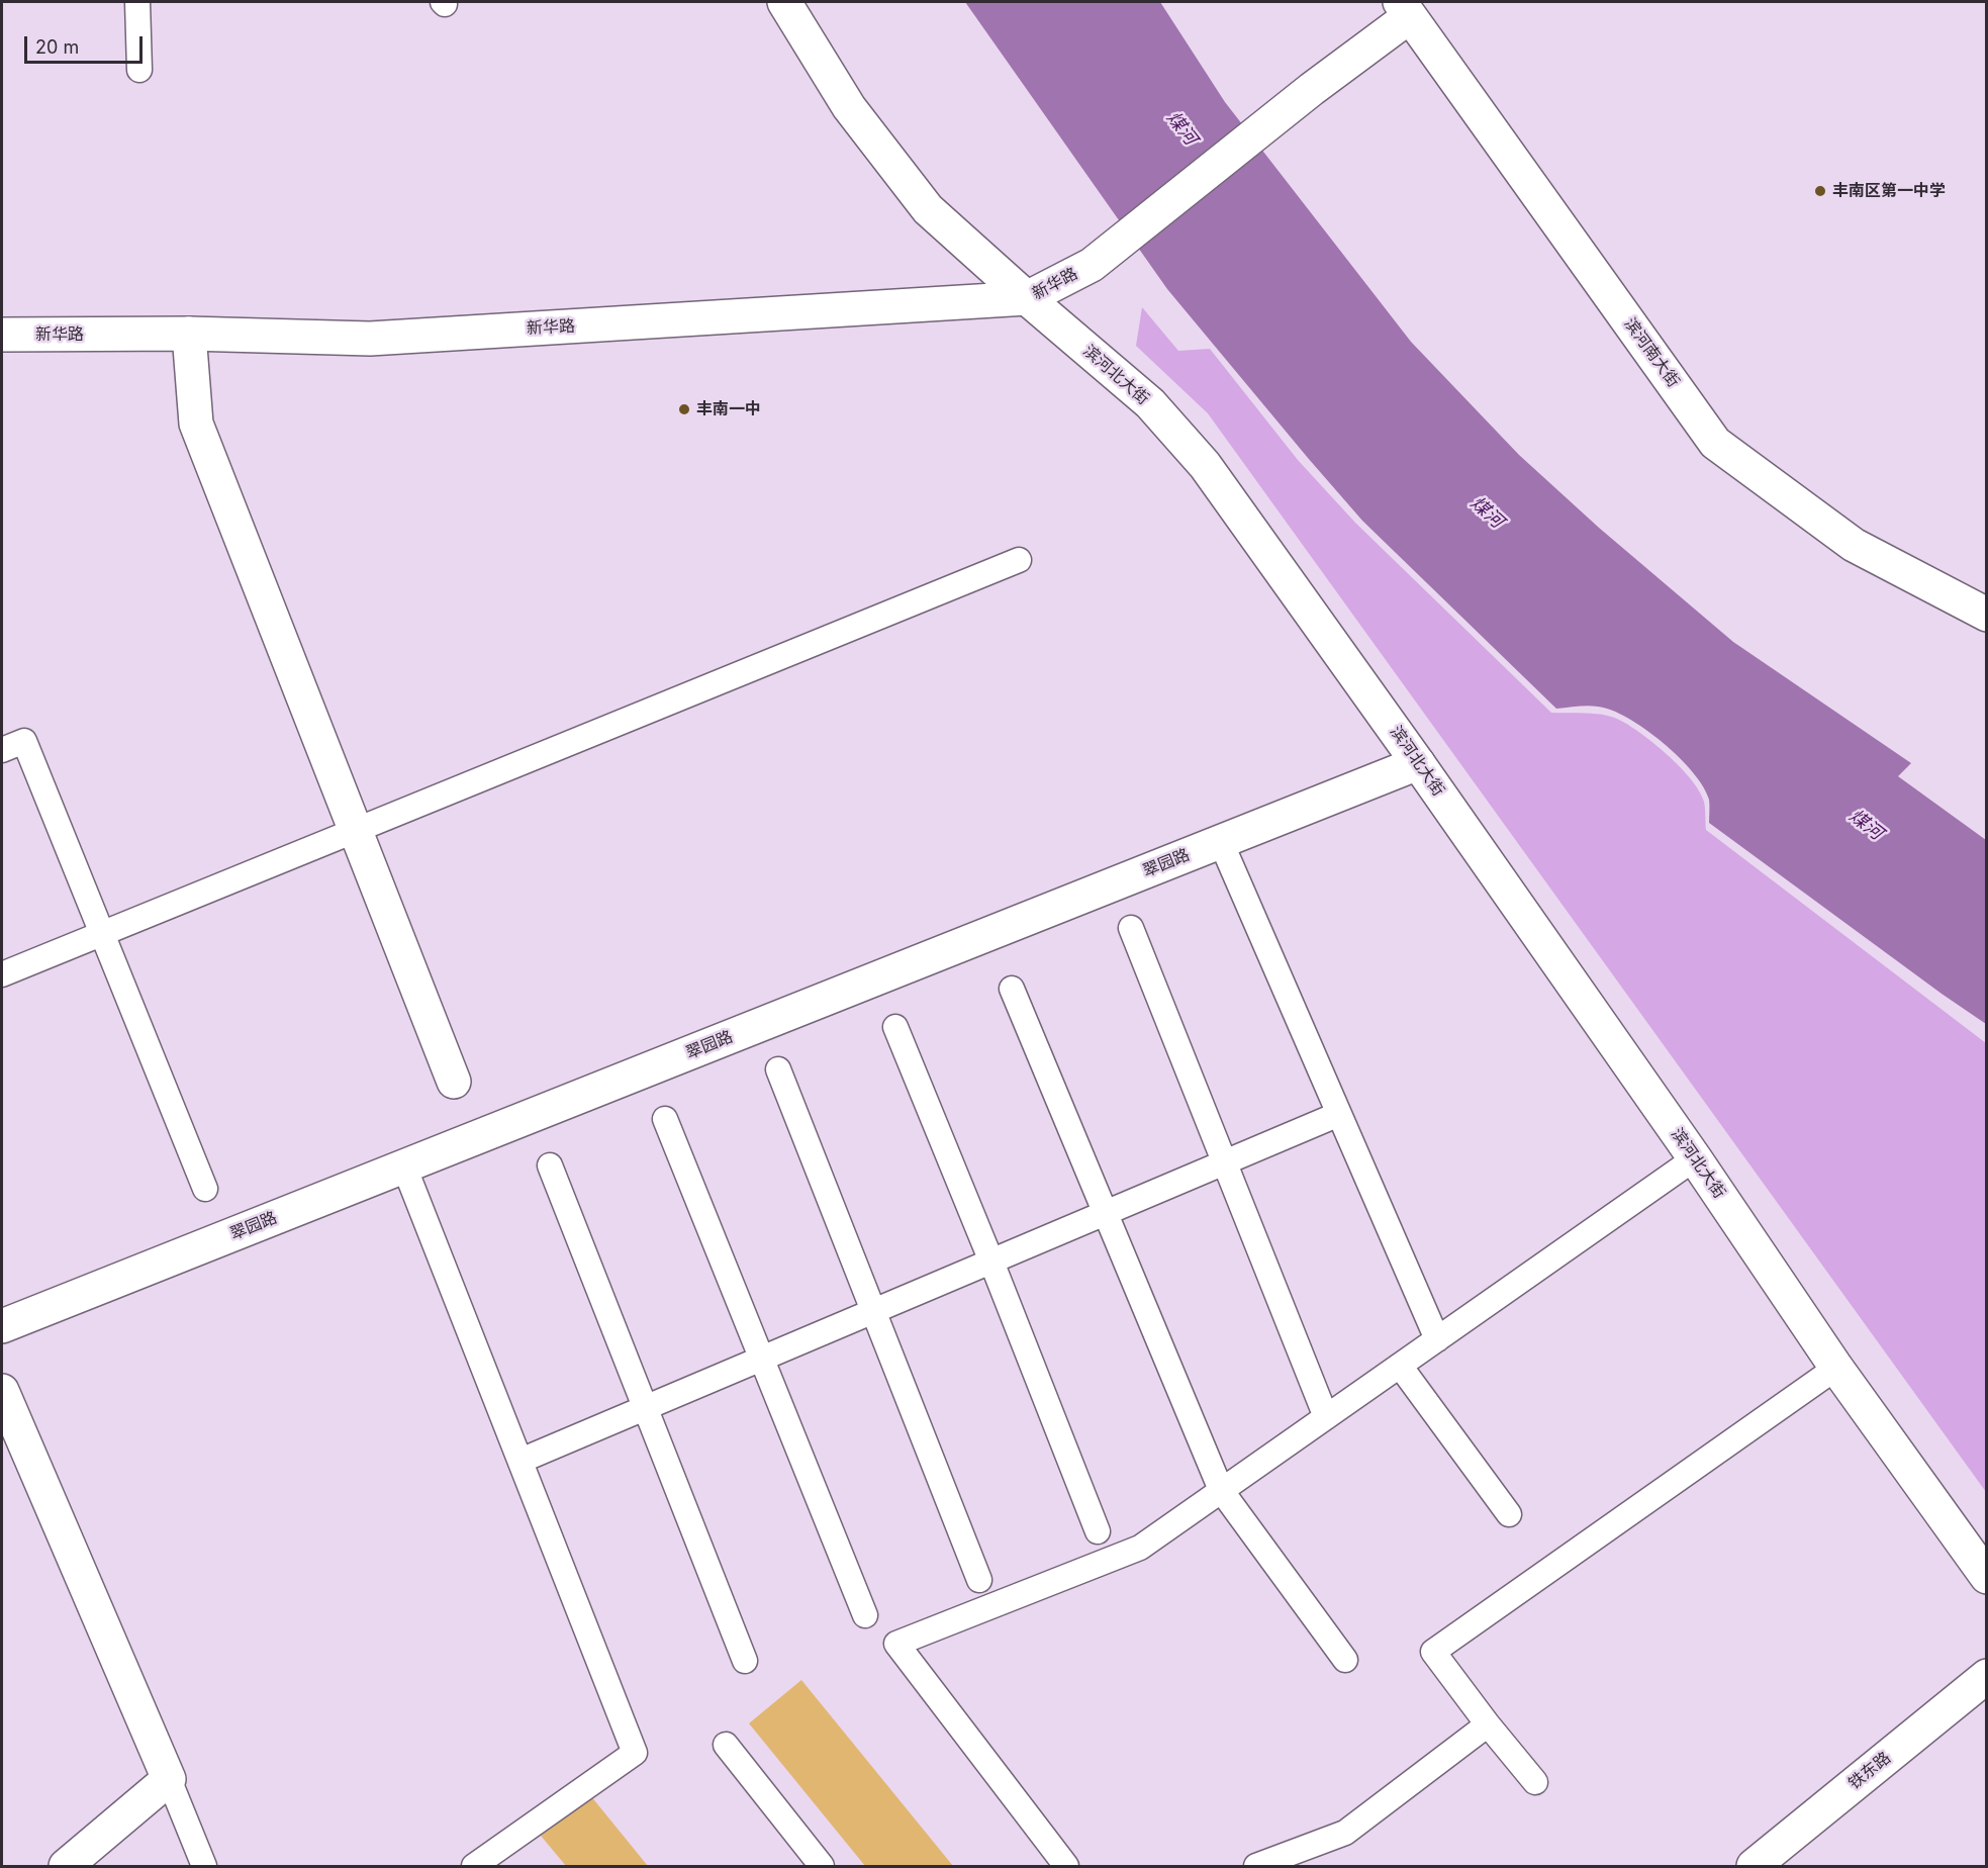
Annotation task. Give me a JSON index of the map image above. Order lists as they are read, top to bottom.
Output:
{
  "streets": {
    "street": [
      "新华路",
      "滨河南大街",
      "滨河北大街",
      "翠园路",
      "铁东路"
    ]
  },
  "crossings": [
    ["新华路", "滨河南大街"],
    ["新华路", "滨河北大街"],
    ["滨河北大街", "翠园路"]
  ],
  "water": ["煤河"],
  "places": ["丰南区第一中学", "丰南一中"],
  "scale_bar": "20 m"
}
